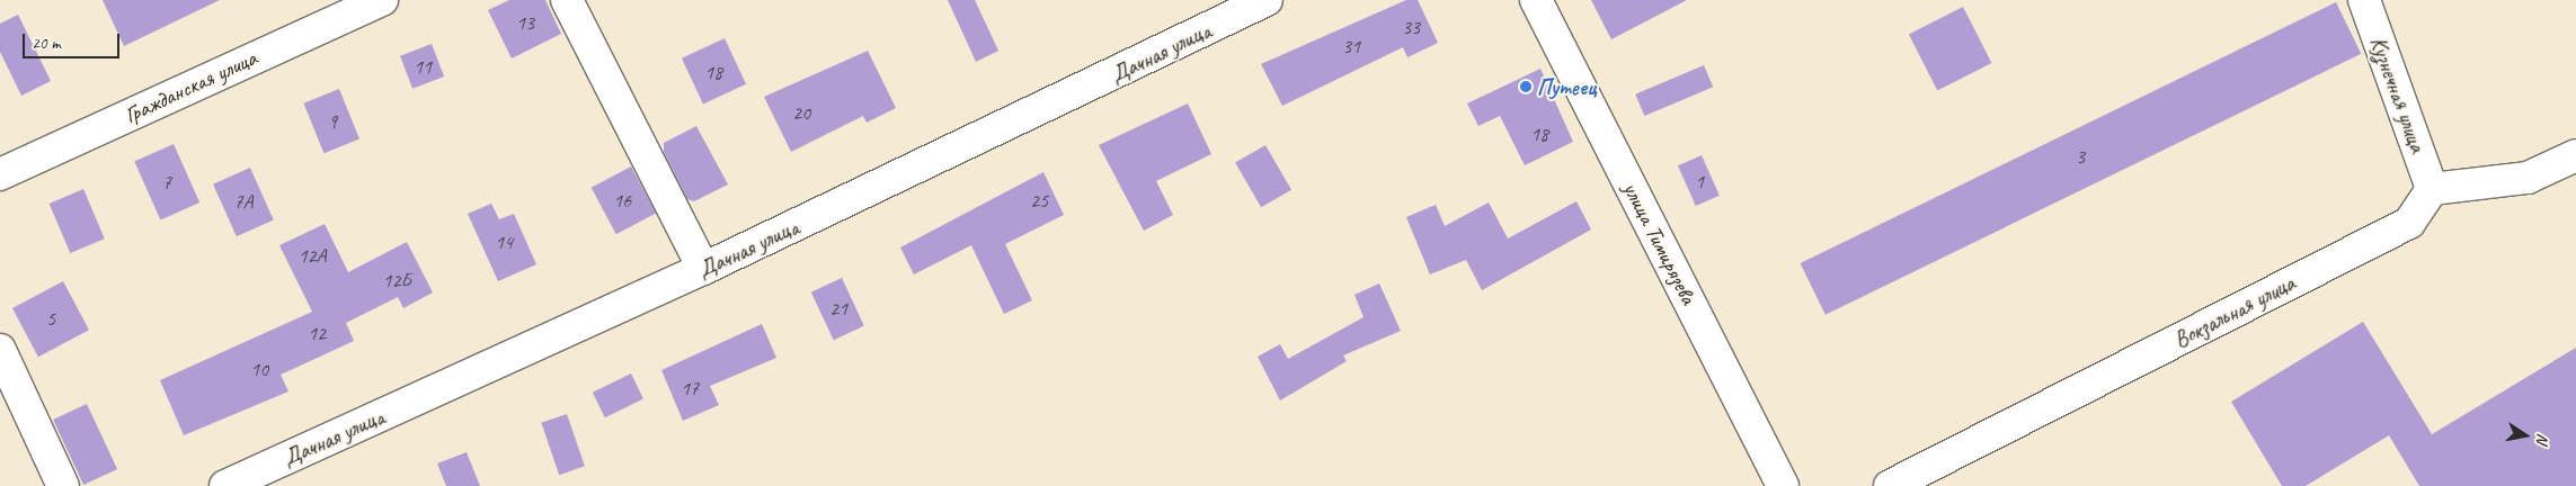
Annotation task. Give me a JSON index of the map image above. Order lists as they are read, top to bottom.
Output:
{
  "streets": {
    "street": [
      "Дачная улица",
      "Гражданская улица",
      "Кузнечная улица",
      "улица Тимирязева",
      "Вокзальная улица"
    ]
  },
  "crossings": [
    ["Кузнечная улица", "Вокзальная улица"]
  ],
  "places": ["Путеец"],
  "house_numbers": [
    "13",
    "33",
    "31",
    "11",
    "18",
    "20",
    "9",
    "18",
    "3",
    "1",
    "7",
    "16",
    "25",
    "7А",
    "14",
    "12А",
    "12Б",
    "21",
    "5",
    "12",
    "10",
    "17"
  ],
  "scale_bar": "20 m",
  "north": "right"
}
